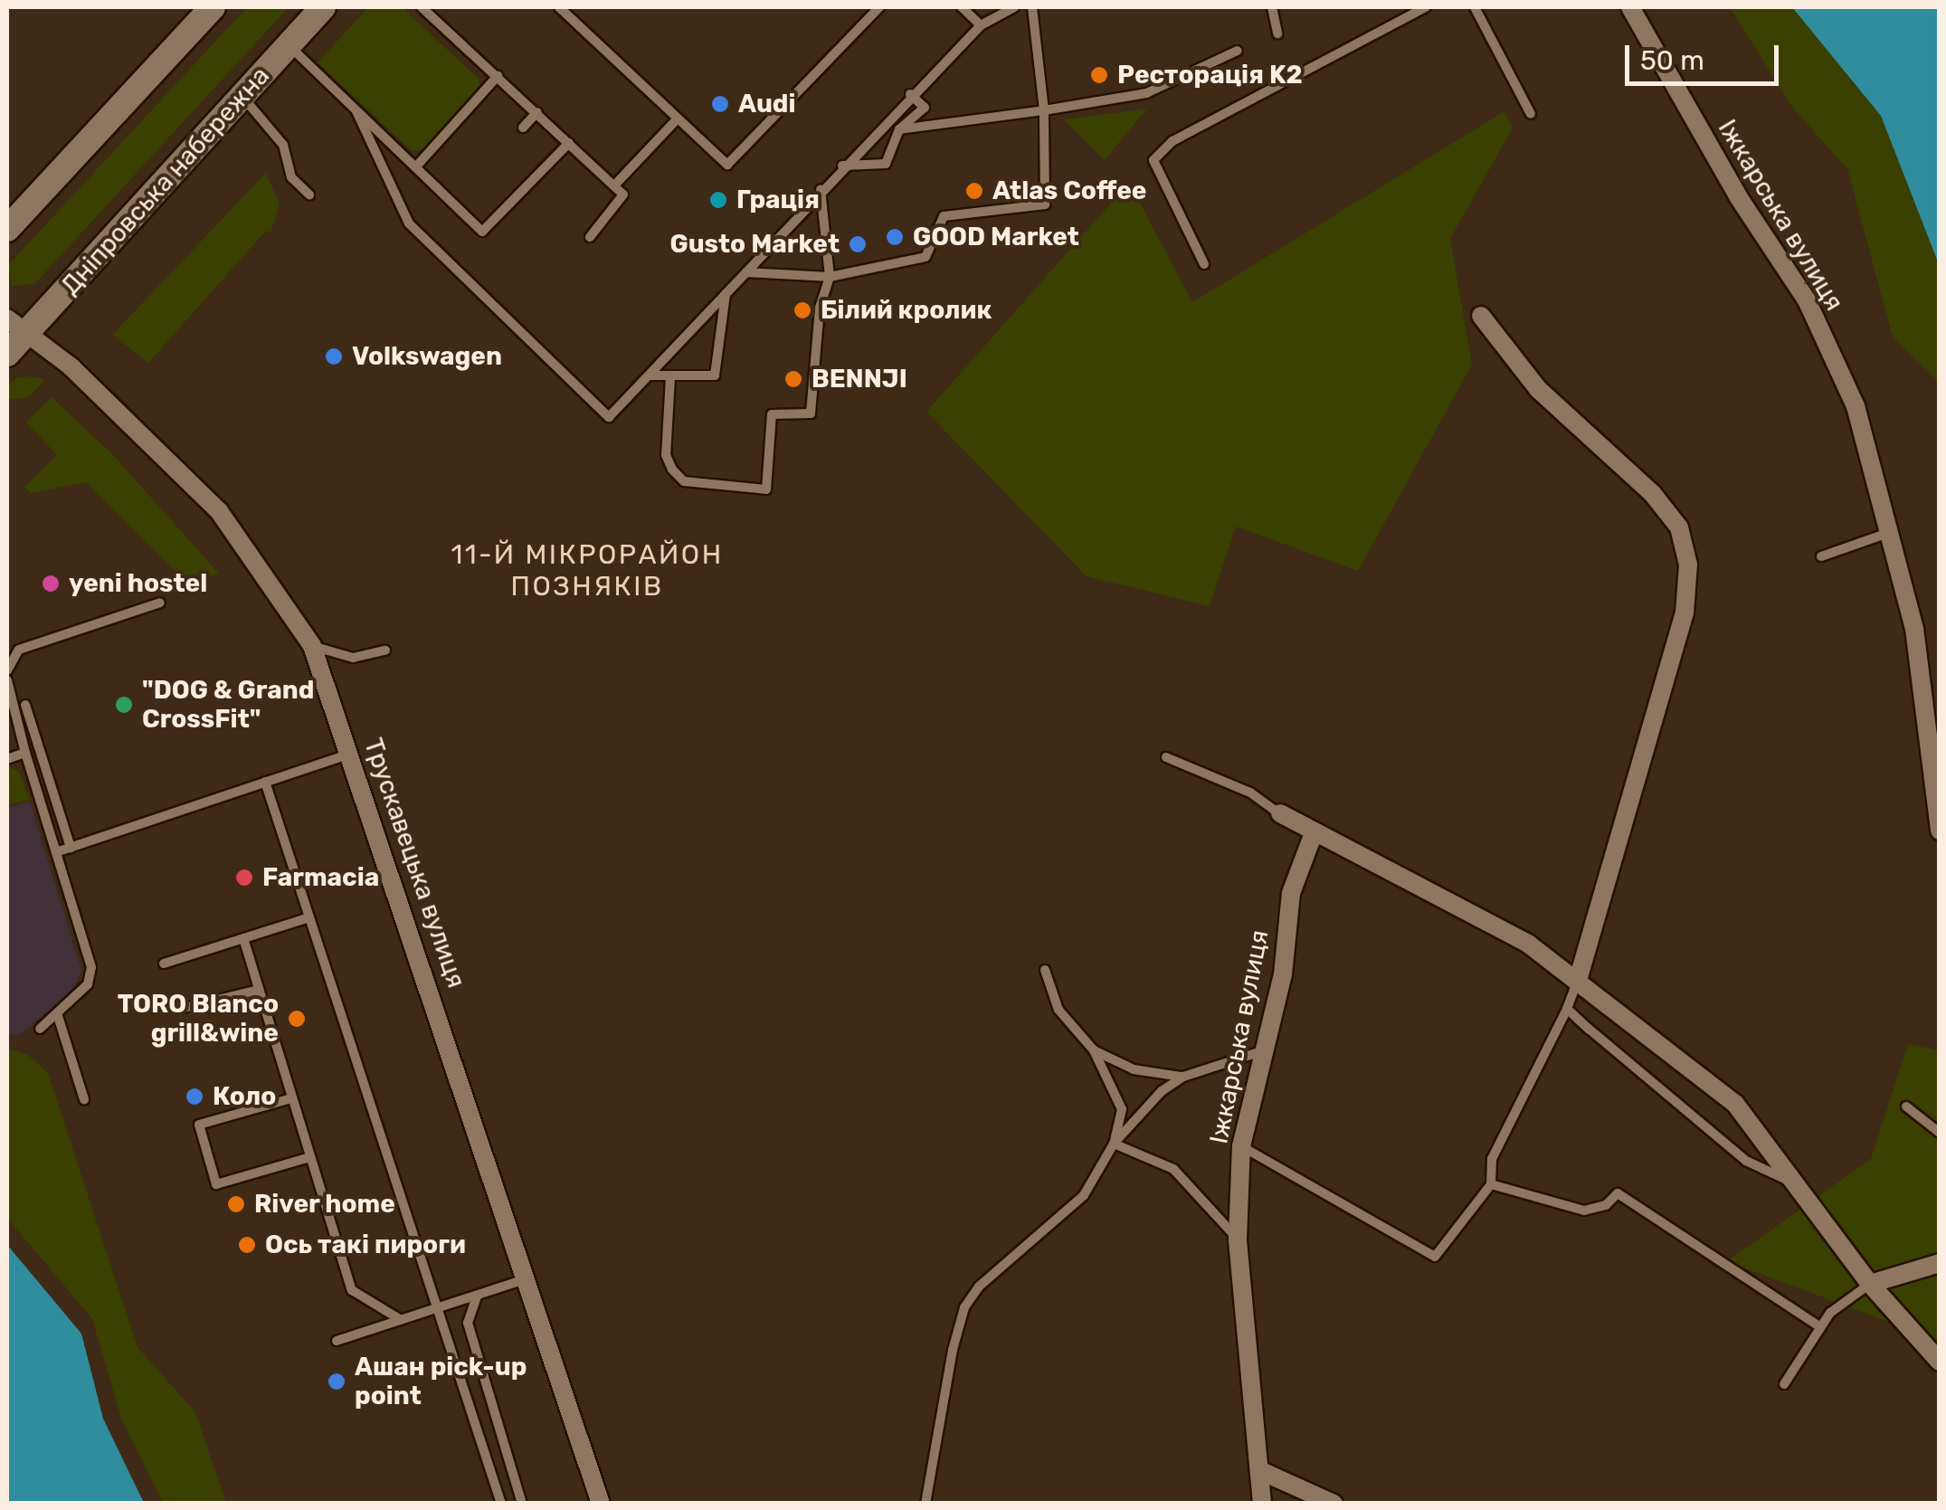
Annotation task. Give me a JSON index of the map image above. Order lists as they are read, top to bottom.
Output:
{
  "streets": {
    "main road": ["Дніпровська набережна"],
    "street": ["Іжкарська вулиця", "Трускавецька вулиця"]
  },
  "crossings": [
    ["Дніпровська набережна", "Трускавецька вулиця"]
  ],
  "districts": ["11-Й МІКРОРАЙОН ПОЗНЯКІВ"],
  "places": [
    "Ресторація K2",
    "Audi",
    "Atlas Coffee",
    "Грація",
    "GOOD Market",
    "Gusto Market",
    "Білий кролик",
    "Volkswagen",
    "BENNJI",
    "yeni hostel",
    "\"DOG & Grand CrossFit\"",
    "Farmacia",
    "TORO Blanco grill&wine",
    "Коло",
    "River home",
    "Ось такі пироги",
    "Ашан pick-up point"
  ],
  "scale_bar": "50 m"
}
